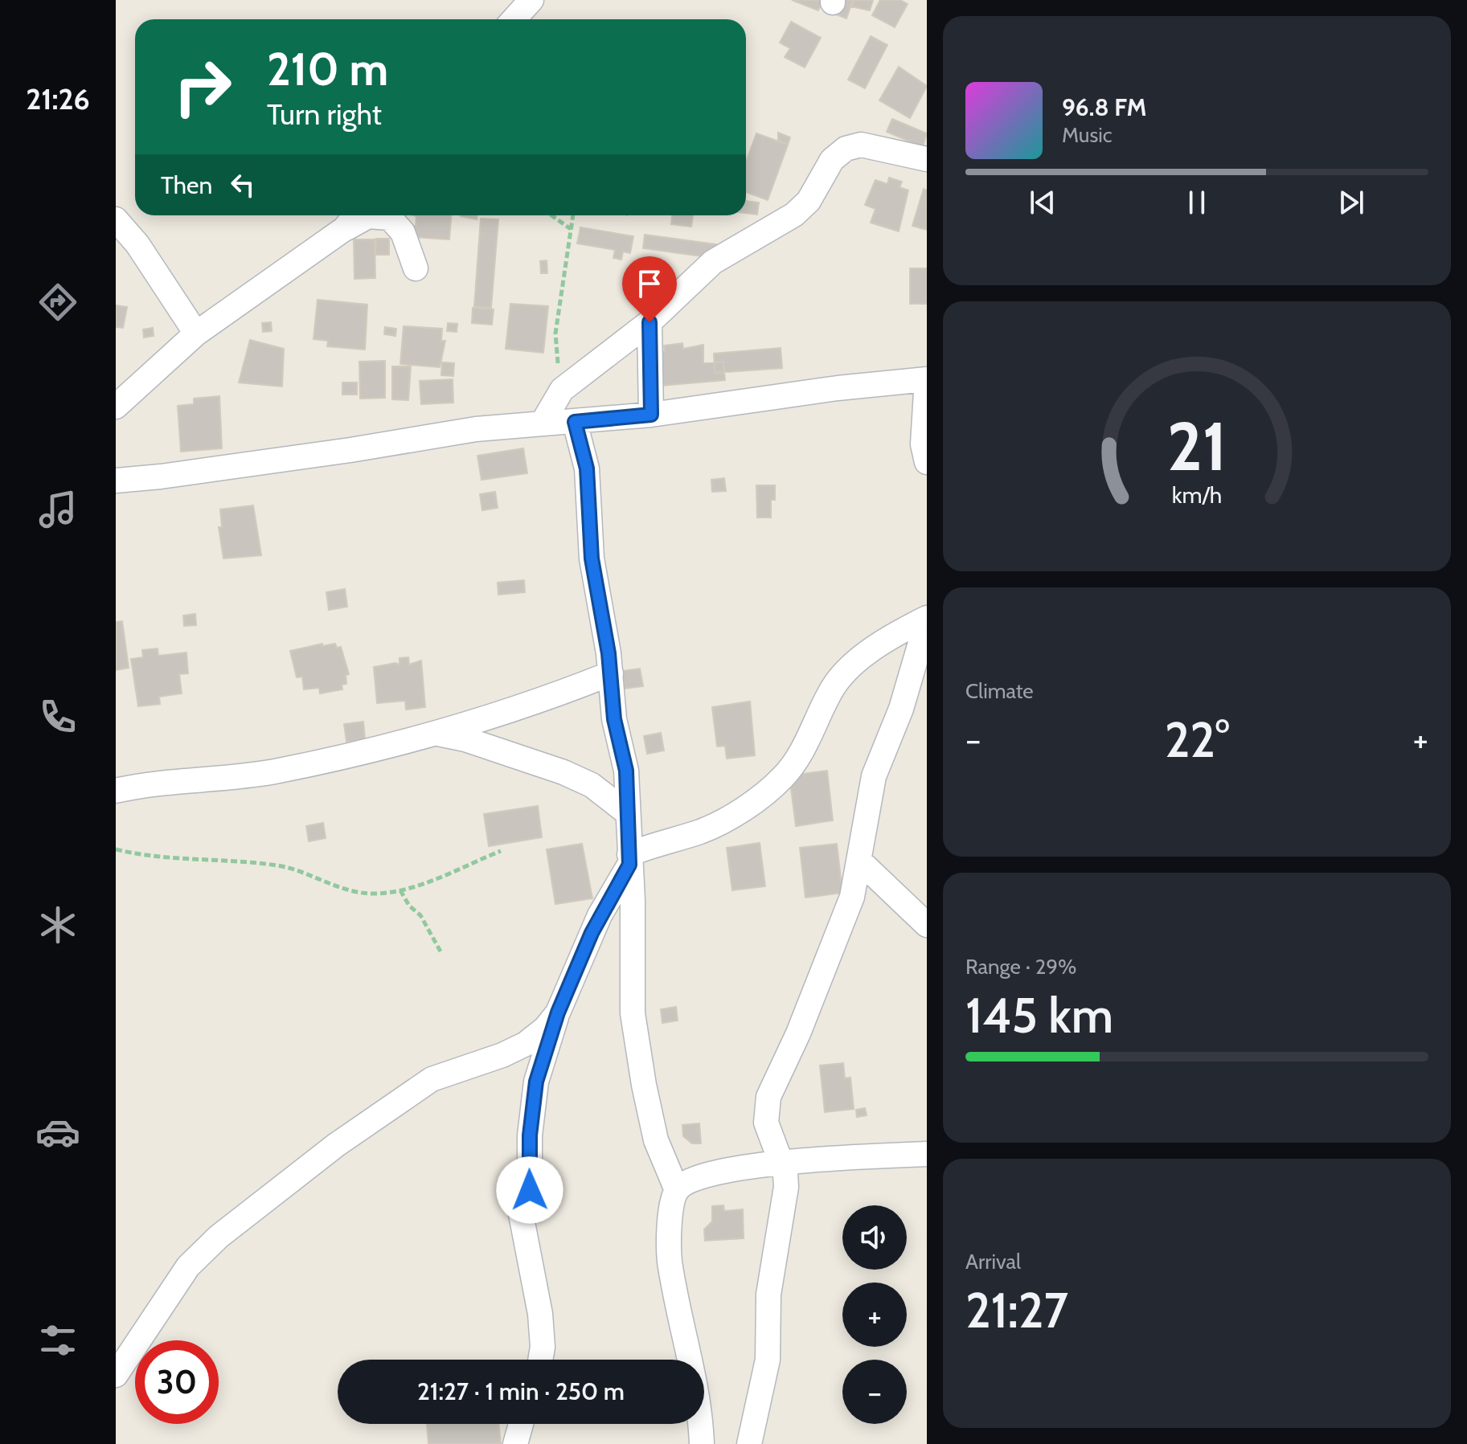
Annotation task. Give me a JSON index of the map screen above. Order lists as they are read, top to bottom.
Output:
{
  "page": {
    "tabs": "21:26",
    "turn": ["210 m", "Turn right"],
    "song": ["96.8 FM", "Music"],
    "then": "Then",
    "tile": [
      "Climate",
      ["Range · 29%", "145 km"],
      ["Arrival", "21:27"]
    ],
    "heat": ["−", "22°", "+"],
    "map_buttons": ["+", "−"],
    "limit": "30",
    "trip": "21:27 · 1 min · 250 m",
    "gauge": ["21", "km/h"]
  }
}
